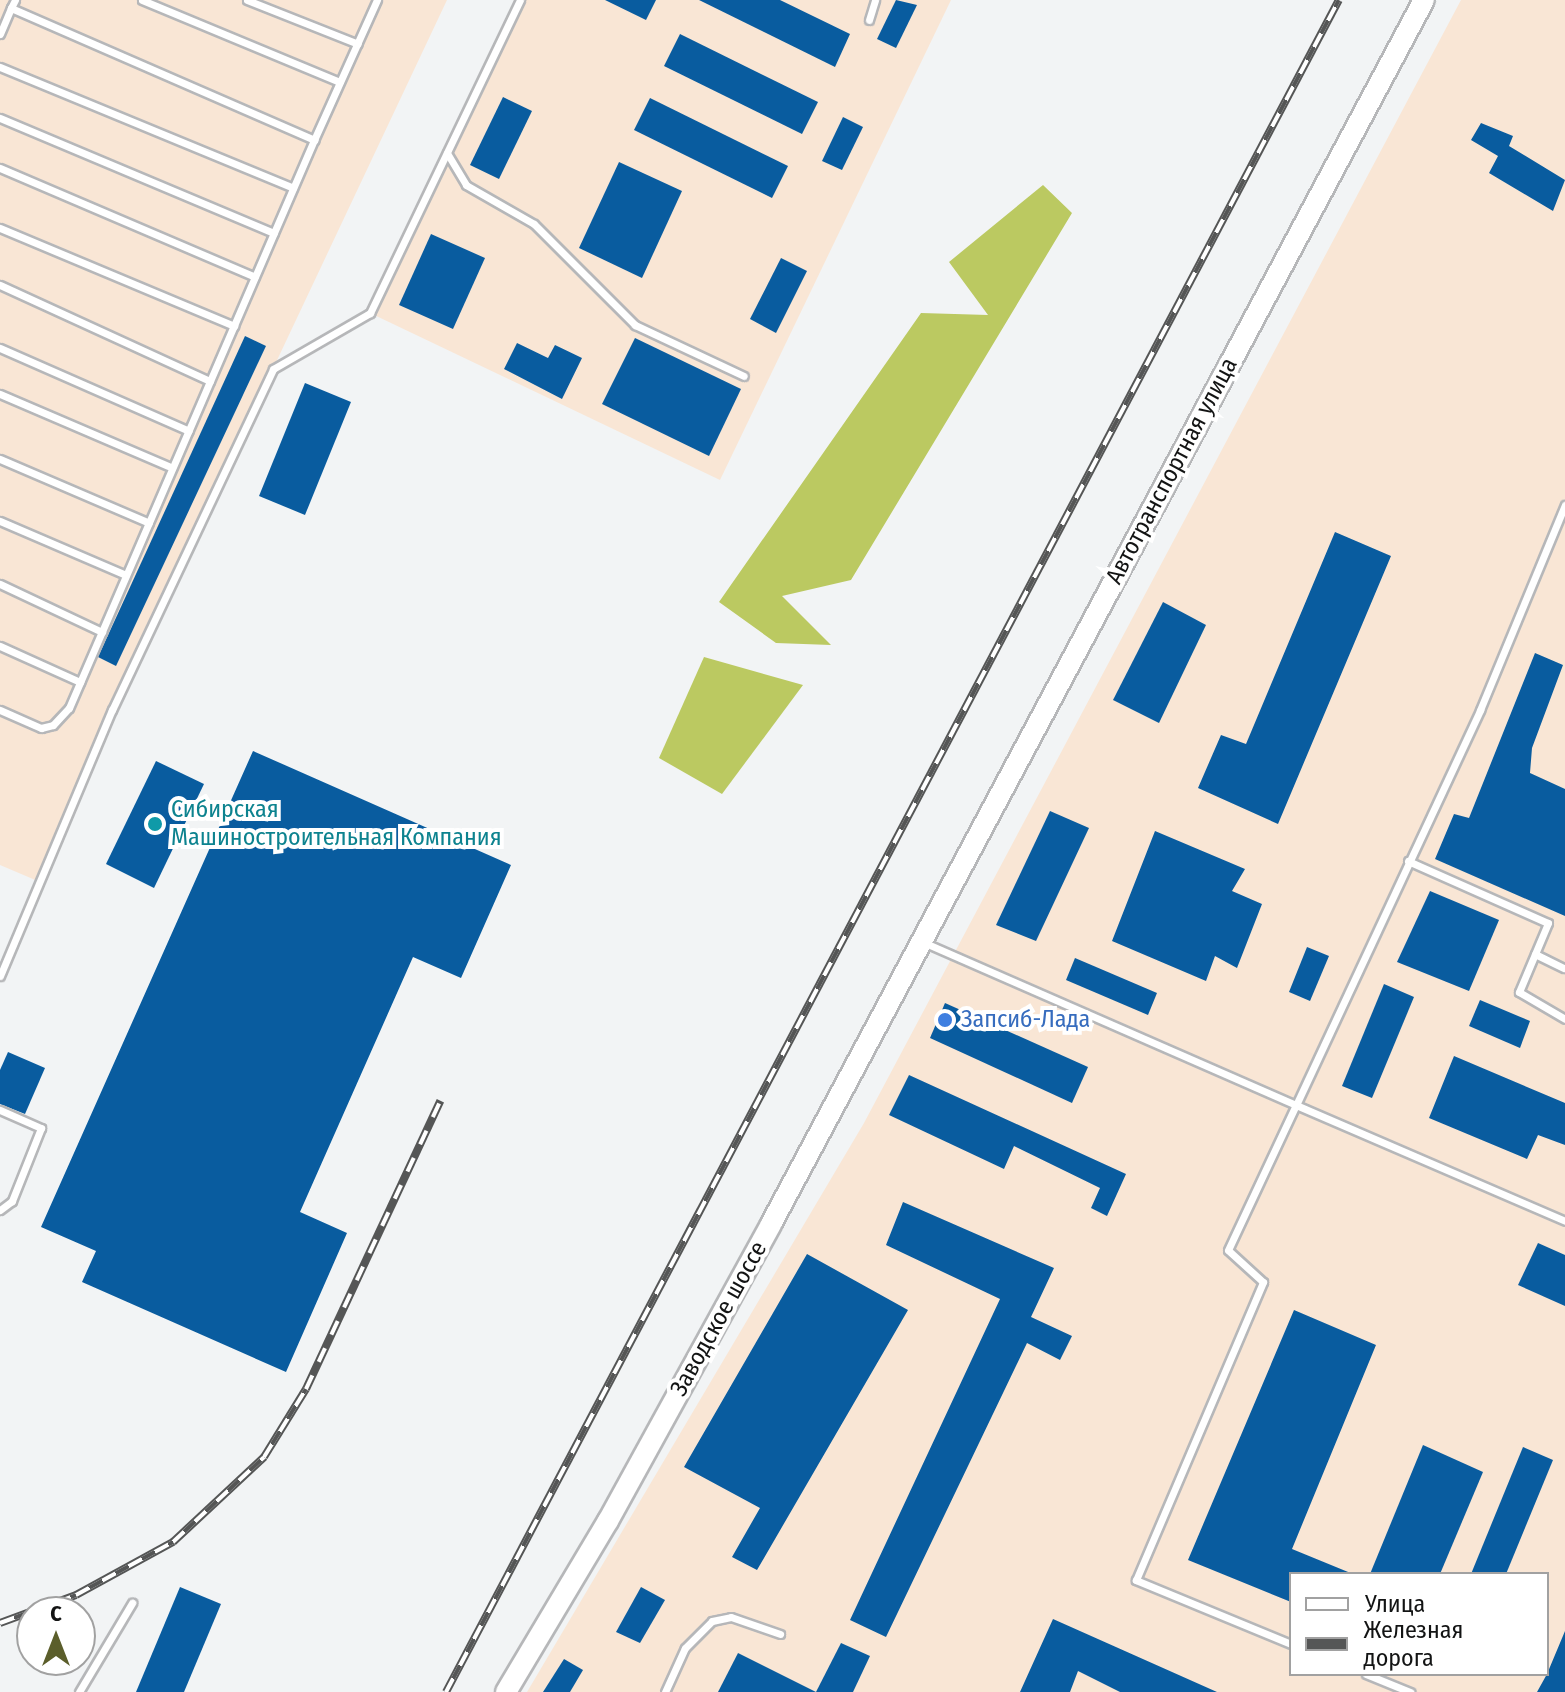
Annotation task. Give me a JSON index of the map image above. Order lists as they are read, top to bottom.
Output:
{
  "streets": {
    "main road": ["Автотранспортная улица", "Заводское шоссе"]
  },
  "crossings": [
    ["Автотранспортная улица", "Заводское шоссе"]
  ],
  "places": ["Сибирская Машиностроительная Компания", "Запсиб-Лада"],
  "legend": ["Улица", "Железная дорога"],
  "north": "top"
}
